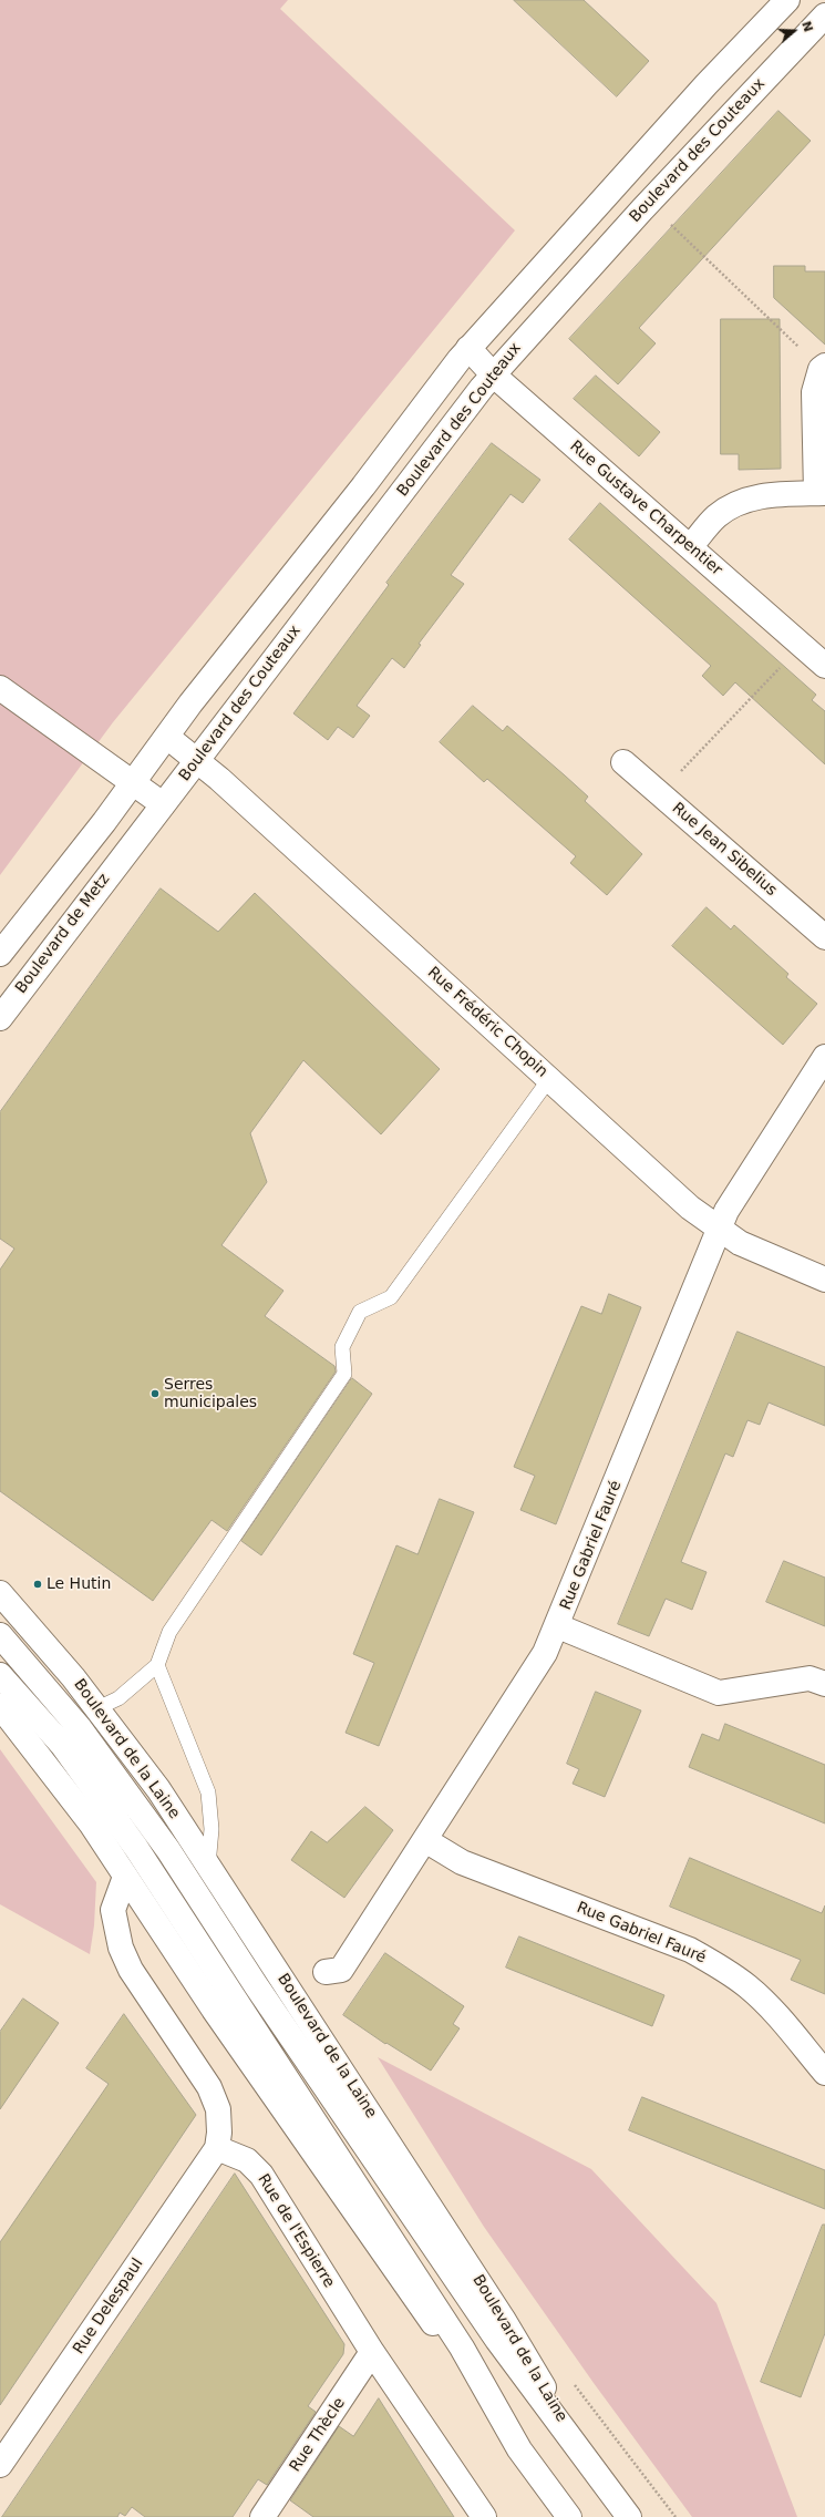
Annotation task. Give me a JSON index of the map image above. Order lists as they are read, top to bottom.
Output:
{
  "streets": {
    "main road": [
      "Boulevard des Couteaux",
      "Rue Gustave Charpentier",
      "Rue Jean Sibelius",
      "Boulevard de Metz",
      "Rue Frédéric Chopin",
      "Rue Gabriel Fauré",
      "Boulevard de la Laine",
      "Rue de l'Espierre",
      "Rue Delespaul",
      "Rue Thècle"
    ]
  },
  "crossings": [
    ["Boulevard des Couteaux", "Rue Gustave Charpentier"],
    ["Boulevard des Couteaux", "Boulevard de Metz"],
    ["Boulevard des Couteaux", "Rue Frédéric Chopin"],
    ["Rue Frédéric Chopin", "Rue Gabriel Fauré"],
    ["Rue de l'Espierre", "Rue Delespaul"],
    ["Rue de l'Espierre", "Rue Thècle"]
  ],
  "places": ["Serres municipales", "Le Hutin"],
  "north": "right"
}
